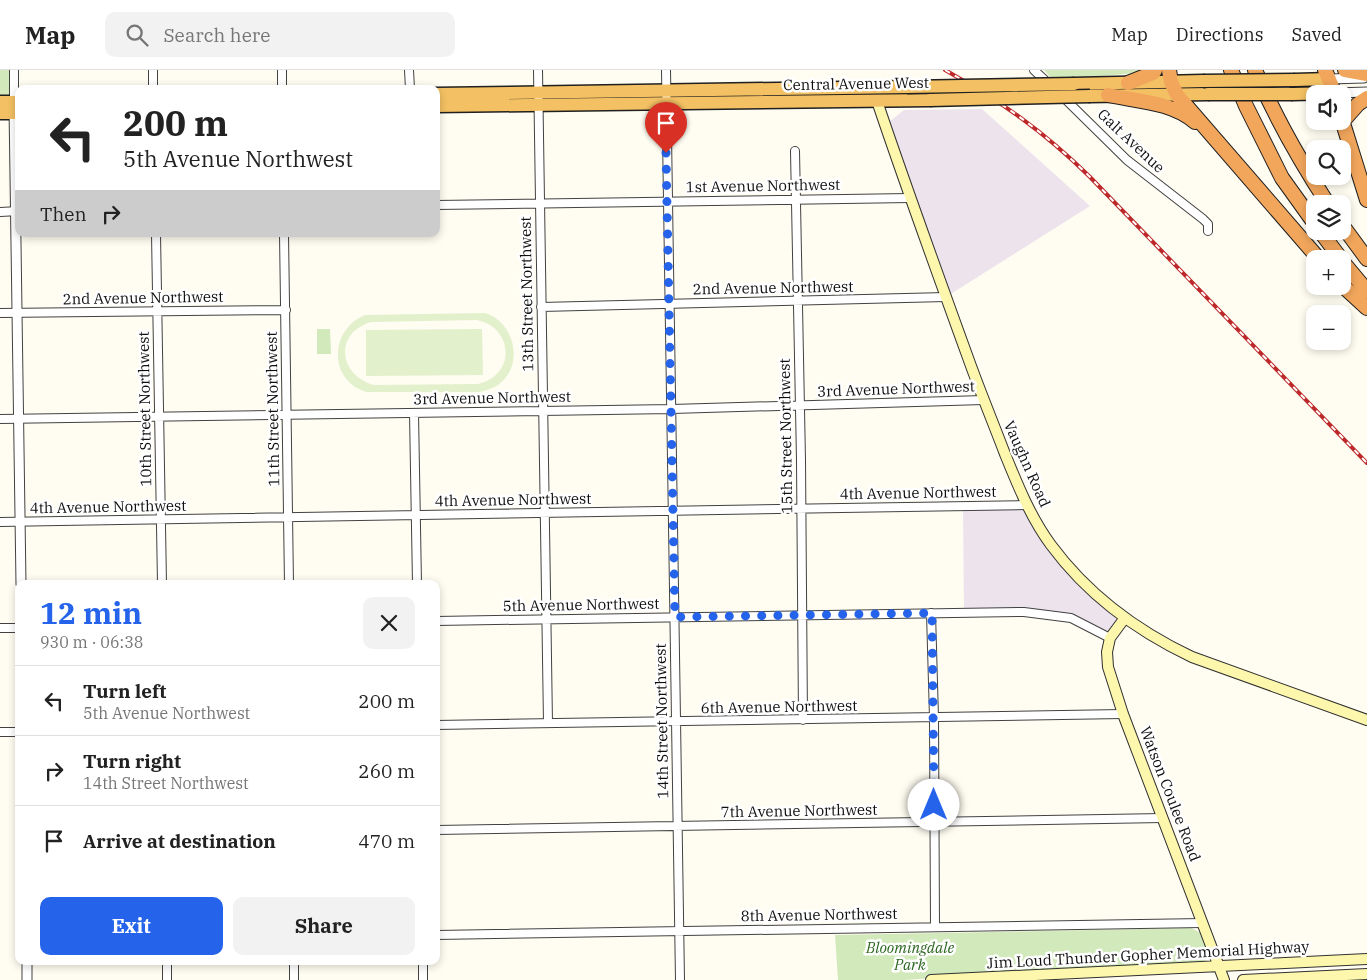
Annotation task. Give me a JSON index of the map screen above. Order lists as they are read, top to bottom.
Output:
{
  "streets": {
    "highway": ["Central Avenue West"],
    "main road": ["Vaughn Road", "Watson Coulee Road", "Jim Loud Thunder Gopher Memorial Highway"],
    "street": [
      "Galt Avenue",
      "1st Avenue Northwest",
      "2nd Avenue Northwest",
      "13th Street Northwest",
      "3rd Avenue Northwest",
      "10th Street Northwest",
      "11th Street Northwest",
      "15th Street Northwest",
      "4th Avenue Northwest",
      "5th Avenue Northwest",
      "6th Avenue Northwest",
      "14th Street Northwest",
      "7th Avenue Northwest",
      "8th Avenue Northwest"
    ]
  },
  "crossings": [
    ["Central Avenue West", "13th Street Northwest"],
    ["Central Avenue West", "Vaughn Road"],
    ["Central Avenue West", "14th Street Northwest"],
    ["1st Avenue Northwest", "13th Street Northwest"],
    ["1st Avenue Northwest", "15th Street Northwest"],
    ["1st Avenue Northwest", "Vaughn Road"],
    ["1st Avenue Northwest", "14th Street Northwest"],
    ["2nd Avenue Northwest", "13th Street Northwest"],
    ["2nd Avenue Northwest", "10th Street Northwest"],
    ["2nd Avenue Northwest", "11th Street Northwest"],
    ["2nd Avenue Northwest", "15th Street Northwest"],
    ["2nd Avenue Northwest", "Vaughn Road"],
    ["2nd Avenue Northwest", "14th Street Northwest"],
    ["13th Street Northwest", "3rd Avenue Northwest"],
    ["13th Street Northwest", "4th Avenue Northwest"],
    ["13th Street Northwest", "5th Avenue Northwest"],
    ["13th Street Northwest", "6th Avenue Northwest"],
    ["3rd Avenue Northwest", "10th Street Northwest"],
    ["3rd Avenue Northwest", "11th Street Northwest"],
    ["3rd Avenue Northwest", "15th Street Northwest"],
    ["3rd Avenue Northwest", "Vaughn Road"],
    ["3rd Avenue Northwest", "14th Street Northwest"],
    ["10th Street Northwest", "4th Avenue Northwest"],
    ["11th Street Northwest", "4th Avenue Northwest"],
    ["15th Street Northwest", "4th Avenue Northwest"],
    ["15th Street Northwest", "5th Avenue Northwest"],
    ["15th Street Northwest", "6th Avenue Northwest"],
    ["Vaughn Road", "4th Avenue Northwest"],
    ["4th Avenue Northwest", "14th Street Northwest"],
    ["5th Avenue Northwest", "14th Street Northwest"],
    ["5th Avenue Northwest", "Watson Coulee Road"],
    ["6th Avenue Northwest", "14th Street Northwest"],
    ["6th Avenue Northwest", "Watson Coulee Road"],
    ["14th Street Northwest", "7th Avenue Northwest"],
    ["14th Street Northwest", "8th Avenue Northwest"],
    ["Watson Coulee Road", "7th Avenue Northwest"],
    ["Watson Coulee Road", "8th Avenue Northwest"],
    ["Watson Coulee Road", "Jim Loud Thunder Gopher Memorial Highway"]
  ],
  "parks": ["Bloomingdale Park"],
  "page": {
    "header": "Map",
    "search": "Search here",
    "nav": ["Map", "Directions", "Saved"],
    "map_buttons": ["+", "−"],
    "turn": ["200 m", "5th Avenue Northwest"],
    "then": "Then",
    "heading": ["12 min", "930 m · 06:38"],
    "list": [
      {
        "name": "Turn left",
        "note": "5th Avenue Northwest",
        "value": "200 m"
      },
      {
        "name": "Turn right",
        "note": "14th Street Northwest",
        "value": "260 m"
      },
      {
        "name": "Arrive at destination",
        "value": "470 m"
      }
    ],
    "buttons": ["Exit", "Share"]
  }
}
